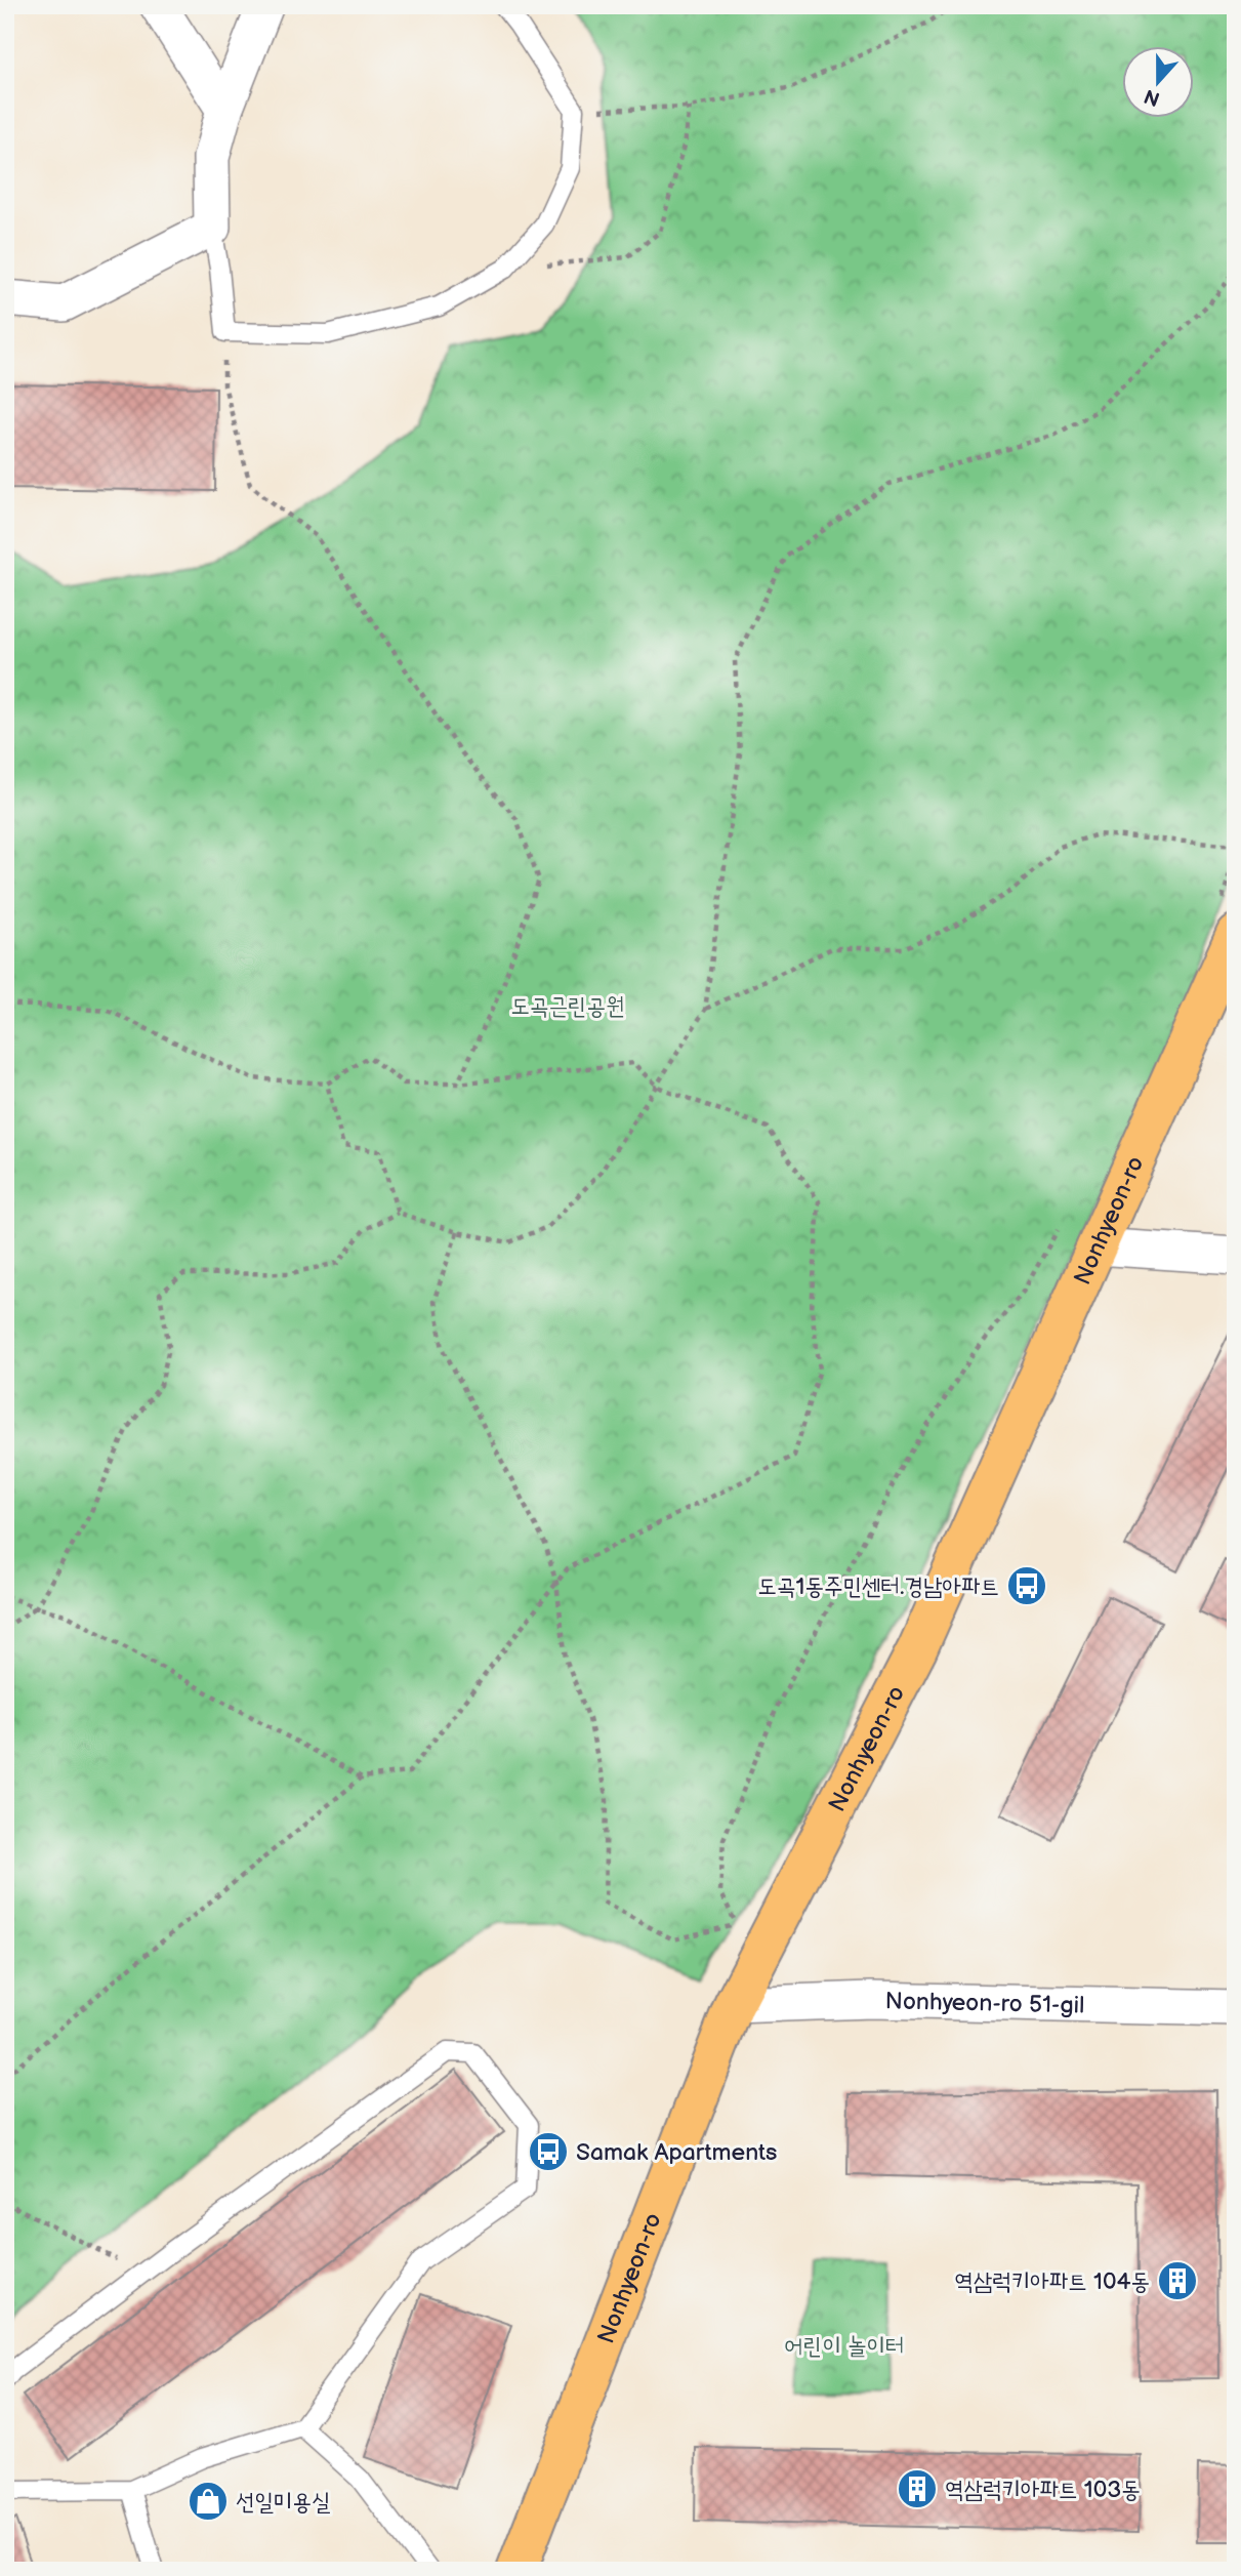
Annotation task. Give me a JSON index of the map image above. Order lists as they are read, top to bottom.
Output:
{
  "streets": {
    "main road": ["Nonhyeon-ro"],
    "street": ["Nonhyeon-ro 51-gil"]
  },
  "crossings": [
    ["Nonhyeon-ro", "Nonhyeon-ro 51-gil"]
  ],
  "parks": ["도곡근린공원", "어린이 놀이터"],
  "places": {
    "bus stop": ["도곡1동주민센터.경남아파트", "Samak Apartments"],
    "building": ["역삼럭키아파트 104동", "역삼럭키아파트 103동"],
    "shop": ["선일미용실"]
  },
  "north": "bottom"
}
